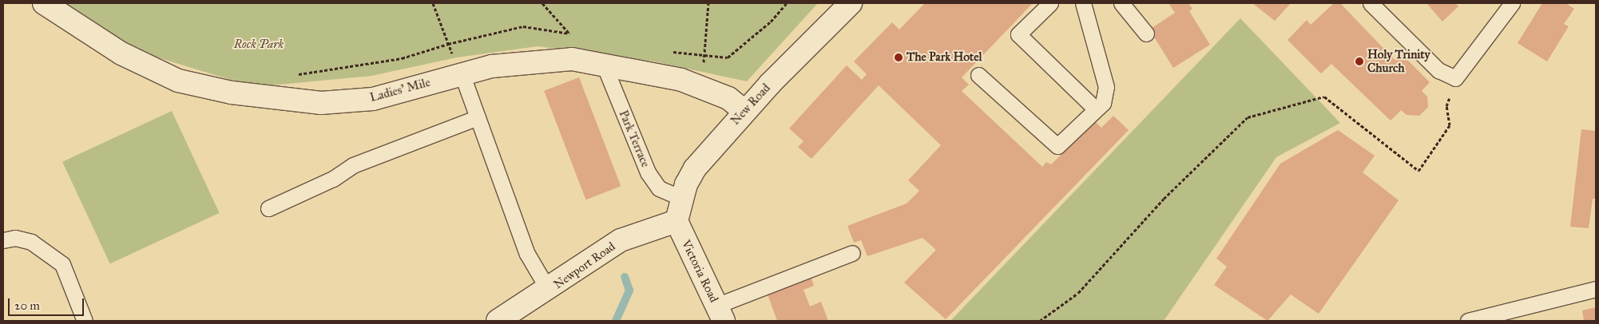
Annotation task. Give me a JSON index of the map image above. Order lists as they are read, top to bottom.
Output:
{
  "streets": {
    "street": [
      "Ladies' Mile",
      "New Road",
      "Newport Road",
      "Victoria Road"
    ],
    "lane": ["Park Terrace"]
  },
  "crossings": [
    ["Ladies' Mile", "New Road"],
    ["Ladies' Mile", "Park Terrace"],
    ["New Road", "Park Terrace"],
    ["New Road", "Newport Road"],
    ["New Road", "Victoria Road"],
    ["Newport Road", "Victoria Road"]
  ],
  "parks": ["Rock Park"],
  "places": ["The Park Hotel", "Holy Trinity Church"],
  "scale_bar": "20 m"
}
